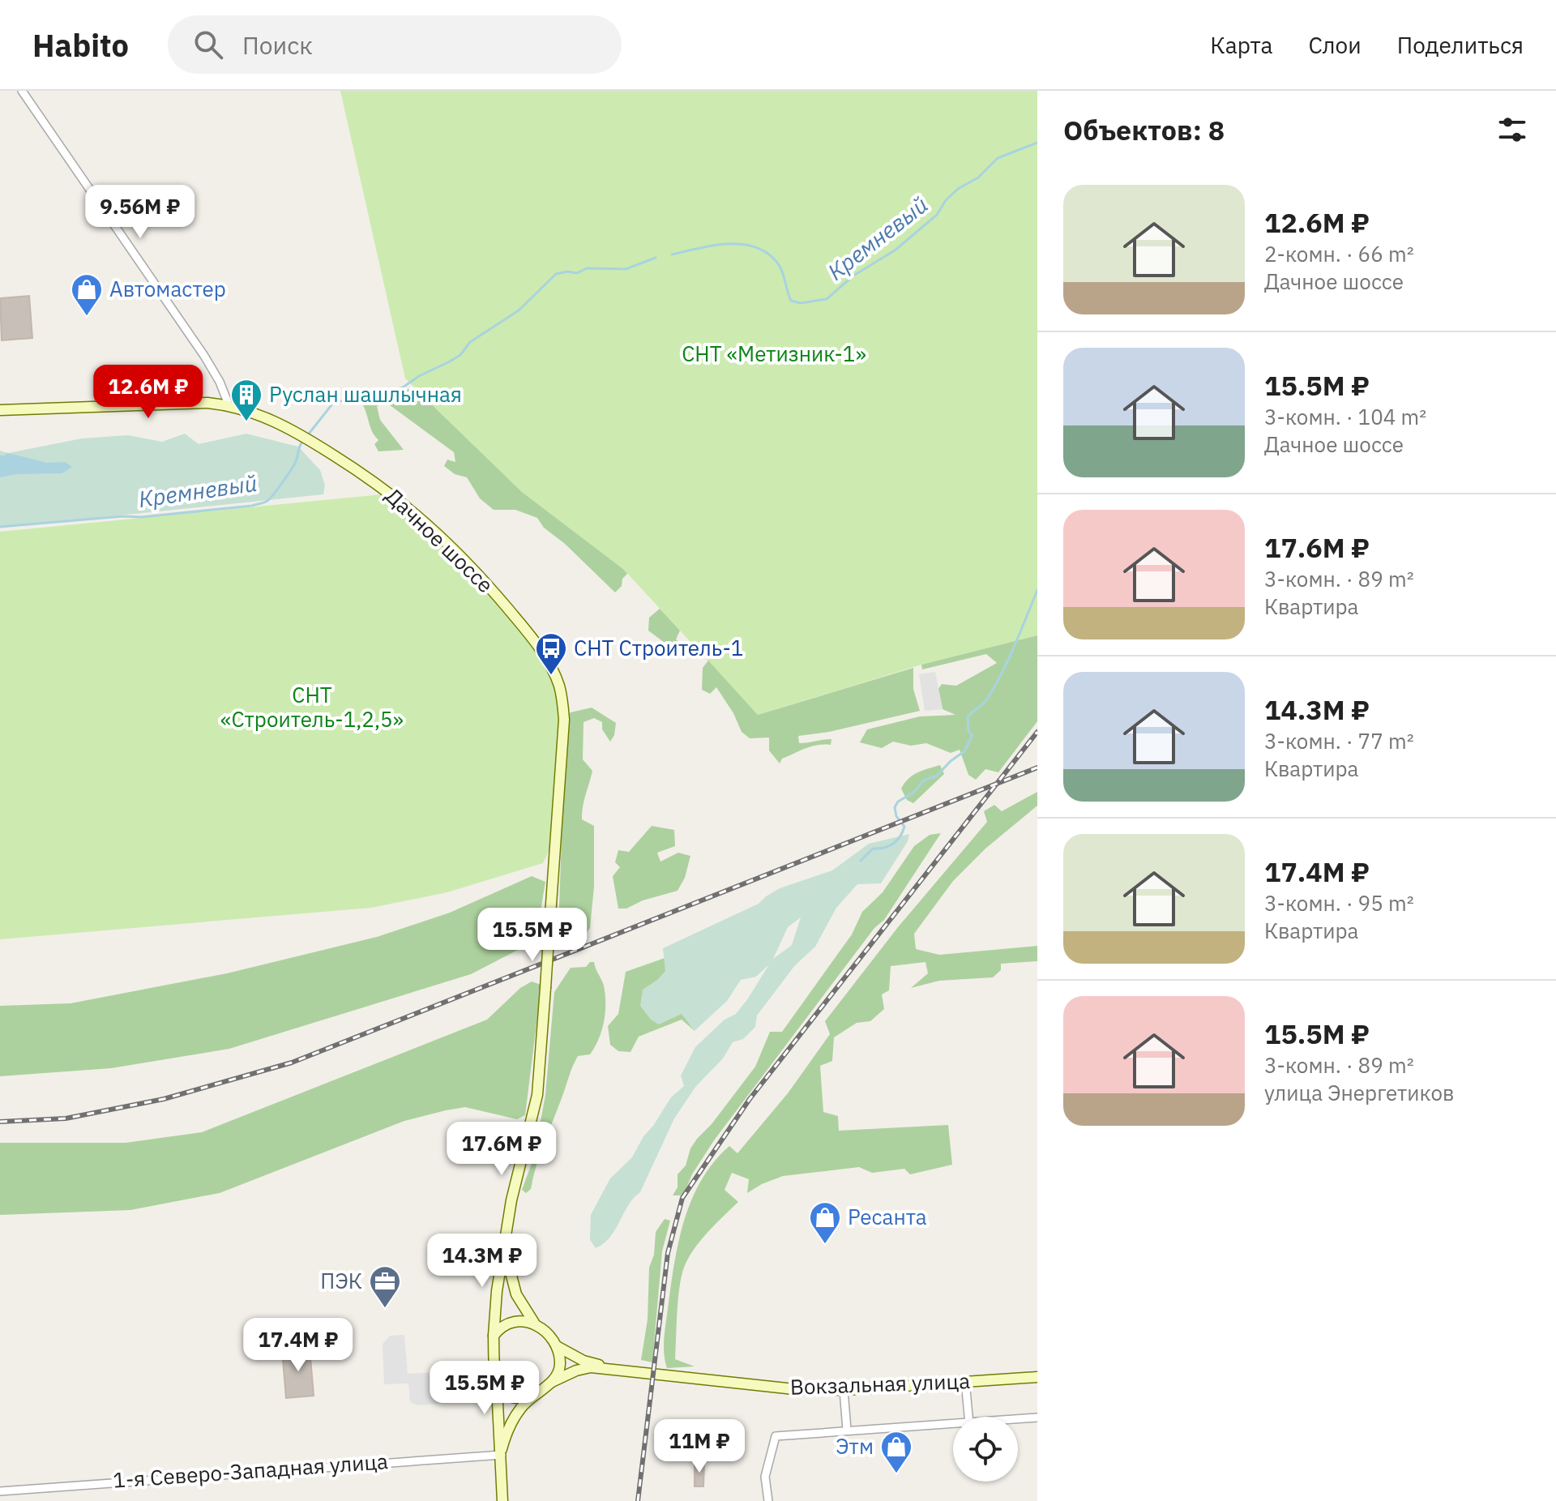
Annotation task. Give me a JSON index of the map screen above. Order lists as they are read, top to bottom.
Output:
{
  "streets": {
    "main road": ["Дачное шоссе", "Вокзальная улица"],
    "street": ["1-я Северо-Западная улица"]
  },
  "water": ["Кремневый"],
  "parks": ["СНТ «Метизник-1»", "СНТ «Строитель-1,2,5»"],
  "places": {
    "shop": ["Автомастер", "Ресанта", "Этм"],
    "building": ["Руслан шашлычная"],
    "bus stop": ["СНТ Строитель-1"],
    "office": ["ПЭК"]
  },
  "page": {
    "header": "Habito",
    "search": "Поиск",
    "nav": ["Карта", "Слои", "Поделиться"],
    "heading": "Объектов: 8",
    "list": [
      {
        "name": "12.6M ₽",
        "note": "2-комн. · 66 m² · Дачное шоссе"
      },
      {
        "name": "15.5M ₽",
        "note": "3-комн. · 104 m² · Дачное шоссе"
      },
      {
        "name": "17.6M ₽",
        "note": "3-комн. · 89 m² · Квартира"
      },
      {
        "name": "14.3M ₽",
        "note": "3-комн. · 77 m² · Квартира"
      },
      {
        "name": "17.4M ₽",
        "note": "3-комн. · 95 m² · Квартира"
      },
      {
        "name": "15.5M ₽",
        "note": "3-комн. · 89 m² · улица Энергетиков"
      }
    ],
    "price": [
      "9.56M ₽",
      "12.6M ₽",
      "15.5M ₽",
      "17.6M ₽",
      "14.3M ₽",
      "17.4M ₽",
      "15.5M ₽",
      "11M ₽"
    ]
  }
}
